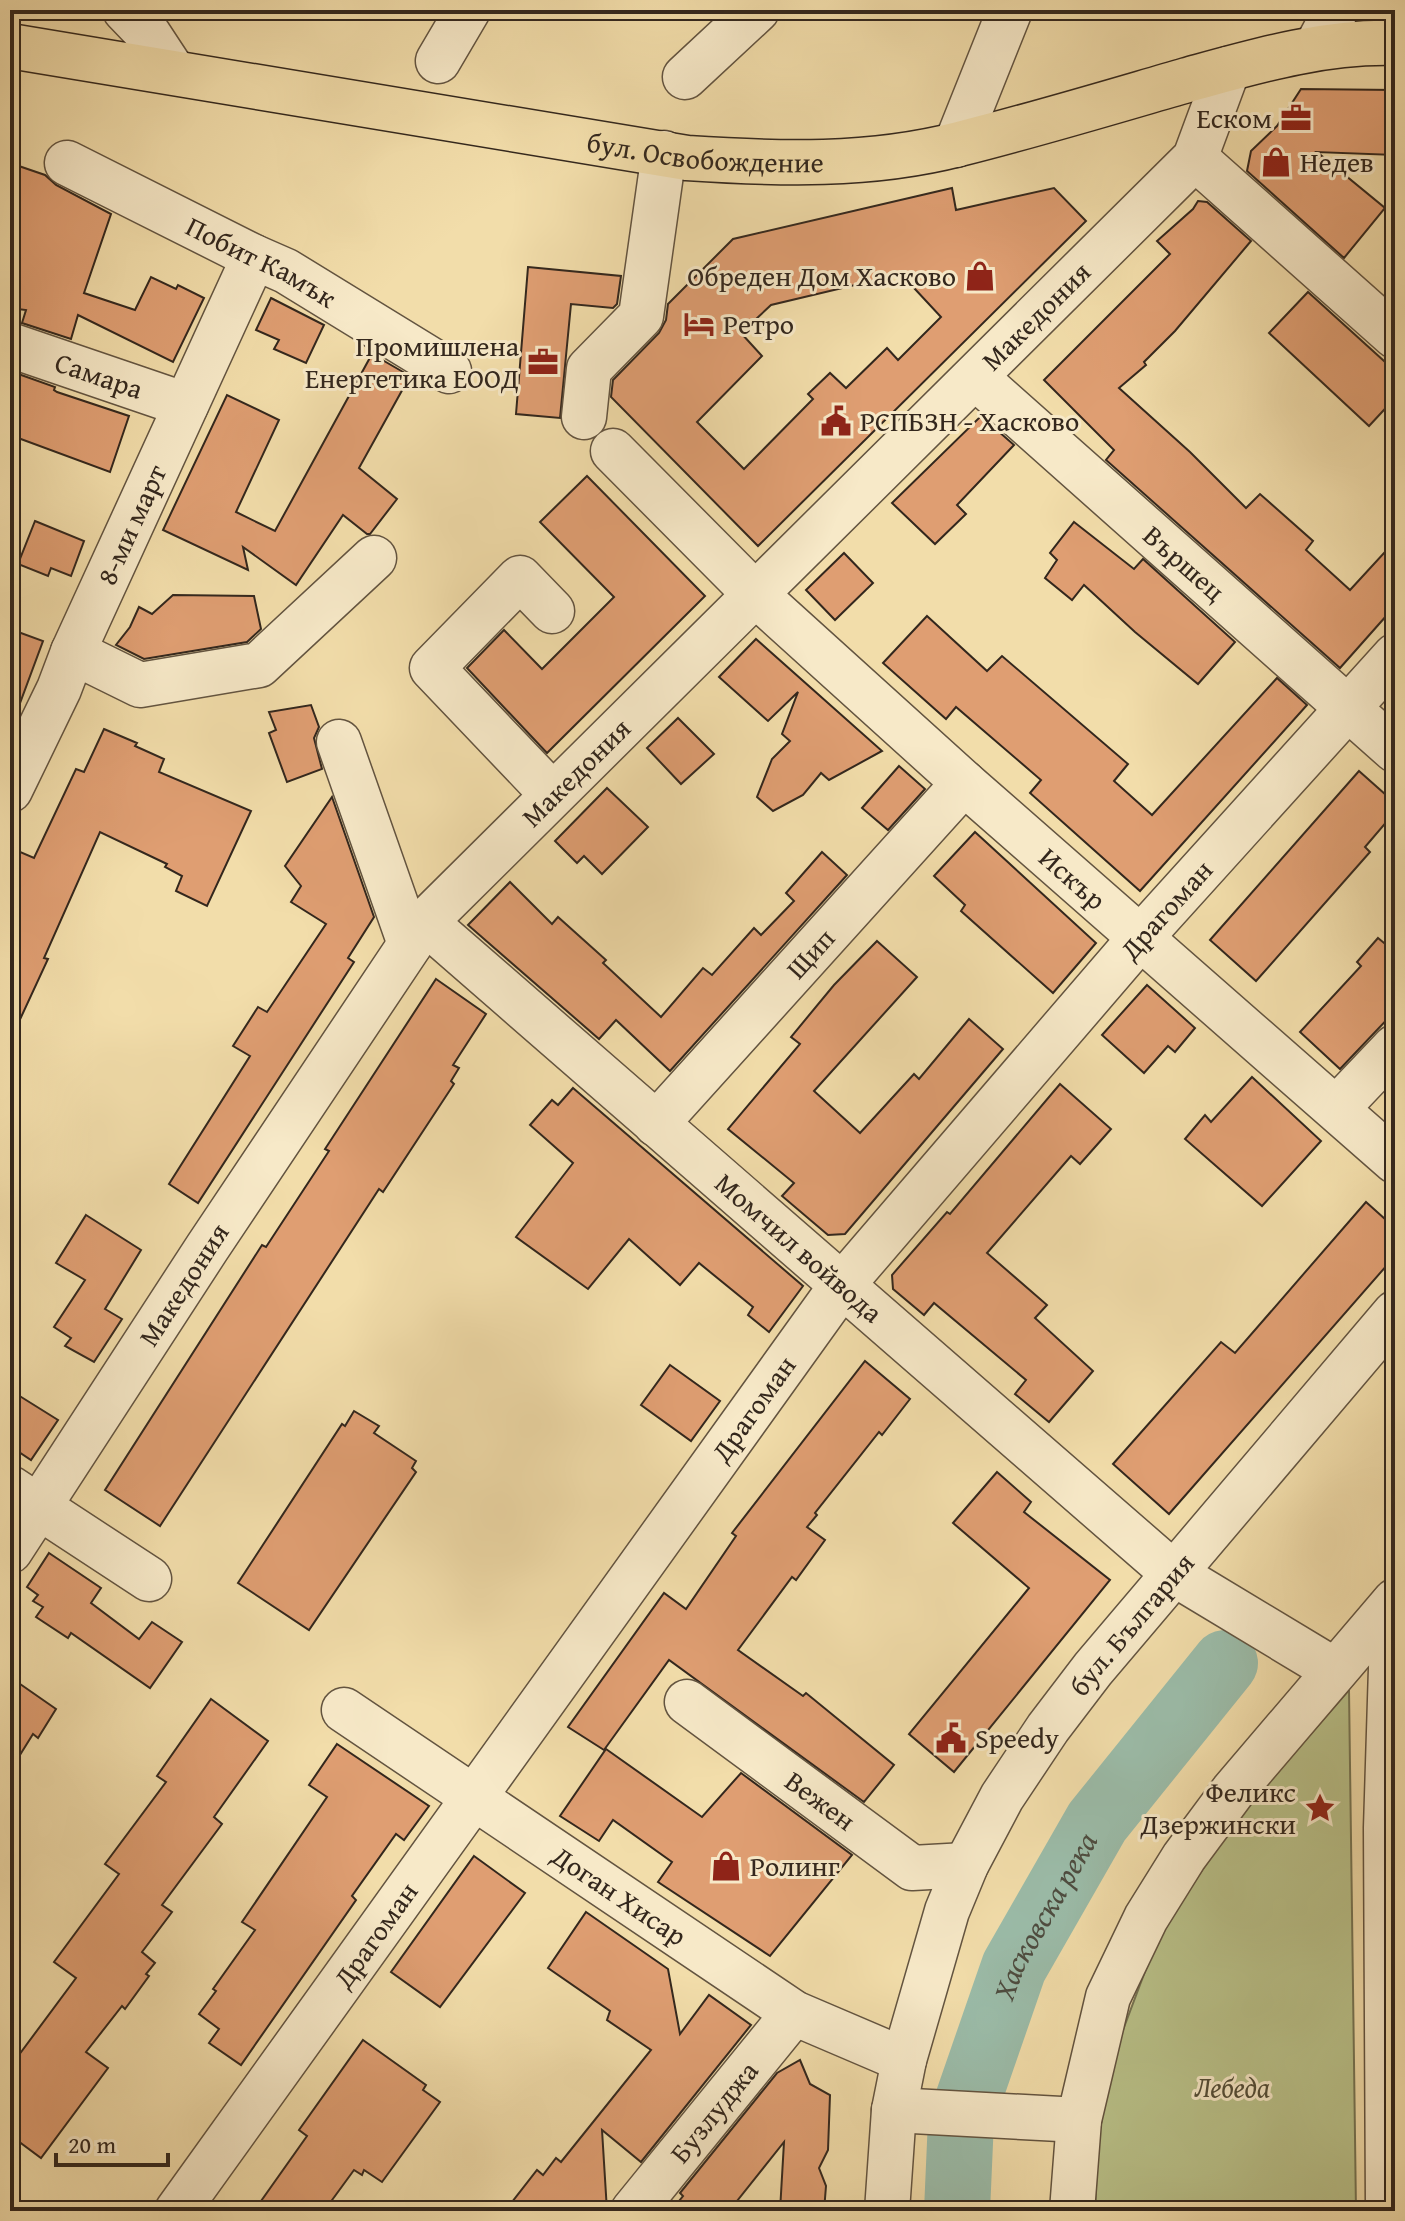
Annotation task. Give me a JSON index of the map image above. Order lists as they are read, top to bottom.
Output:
{
  "streets": {
    "main road": ["бул. Освобождение"],
    "street": [
      "Побит Камък",
      "Македония",
      "Самара",
      "8-ми март",
      "Вършец",
      "Искър",
      "Драгоман",
      "Щип",
      "Момчил войвода",
      "бул. България",
      "Вежен",
      "Доган Хисар",
      "Бузлуджа"
    ]
  },
  "crossings": [
    ["бул. Освобождение", "Македония"],
    ["Побит Камък", "8-ми март"],
    ["Македония", "Вършец"],
    ["Македония", "Искър"],
    ["Македония", "Момчил войвода"],
    ["Самара", "8-ми март"],
    ["Вършец", "Драгоман"],
    ["Искър", "Драгоман"],
    ["Искър", "Щип"],
    ["Драгоман", "Момчил войвода"],
    ["Драгоман", "Доган Хисар"],
    ["Щип", "Момчил войвода"],
    ["Момчил войвода", "бул. България"],
    ["бул. България", "Вежен"],
    ["бул. България", "Доган Хисар"],
    ["Доган Хисар", "Бузлуджа"]
  ],
  "water": ["Хасковска река"],
  "parks": ["Лебеда"],
  "places": {
    "office": ["Еском", "Промишлена Енергетика ЕООД"],
    "shop": ["Недев", "Обреден Дом Хасково", "Ролинг"],
    "hotel": ["Ретро"],
    "public building": ["РСПБЗН - Хасково", "Speedy"],
    "place": ["Феликс Дзержински"]
  },
  "scale_bar": "20 m"
}
